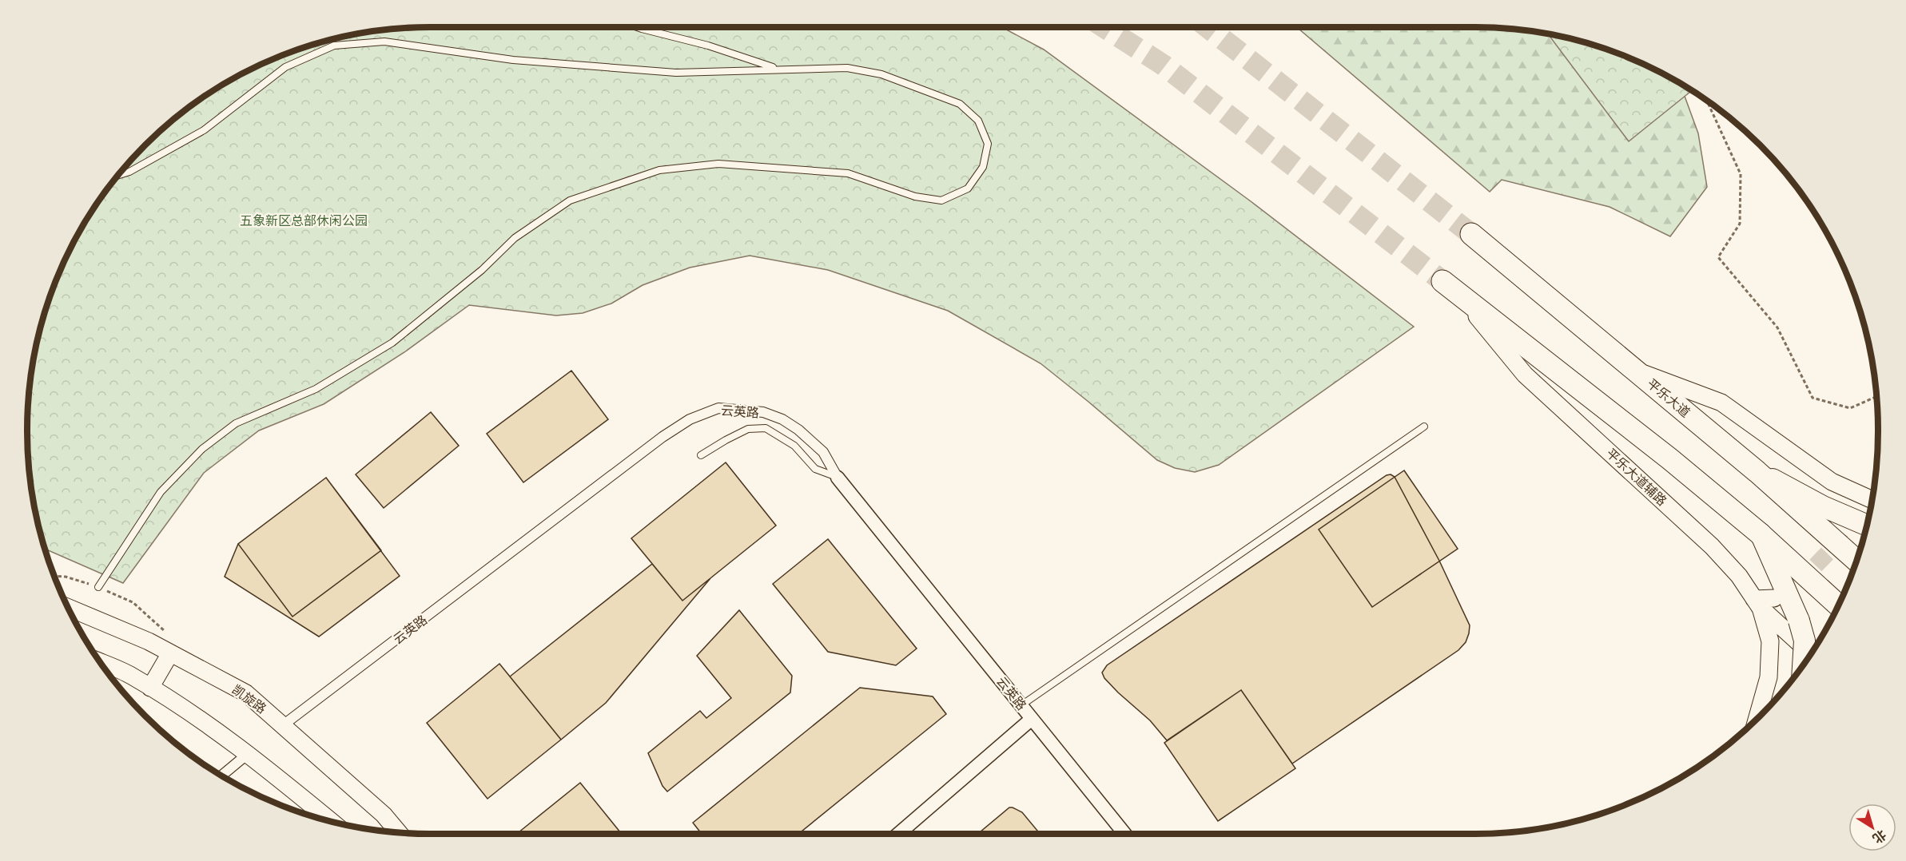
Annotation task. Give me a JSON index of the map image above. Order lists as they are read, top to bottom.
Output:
{
  "streets": {
    "highway": ["平乐大道"],
    "street": ["云英路", "平乐大道辅路", "凯旋路"]
  },
  "crossings": [
    ["云英路", "凯旋路"]
  ],
  "parks": ["五象新区总部休闲公园"],
  "north": "bottom right"
}
